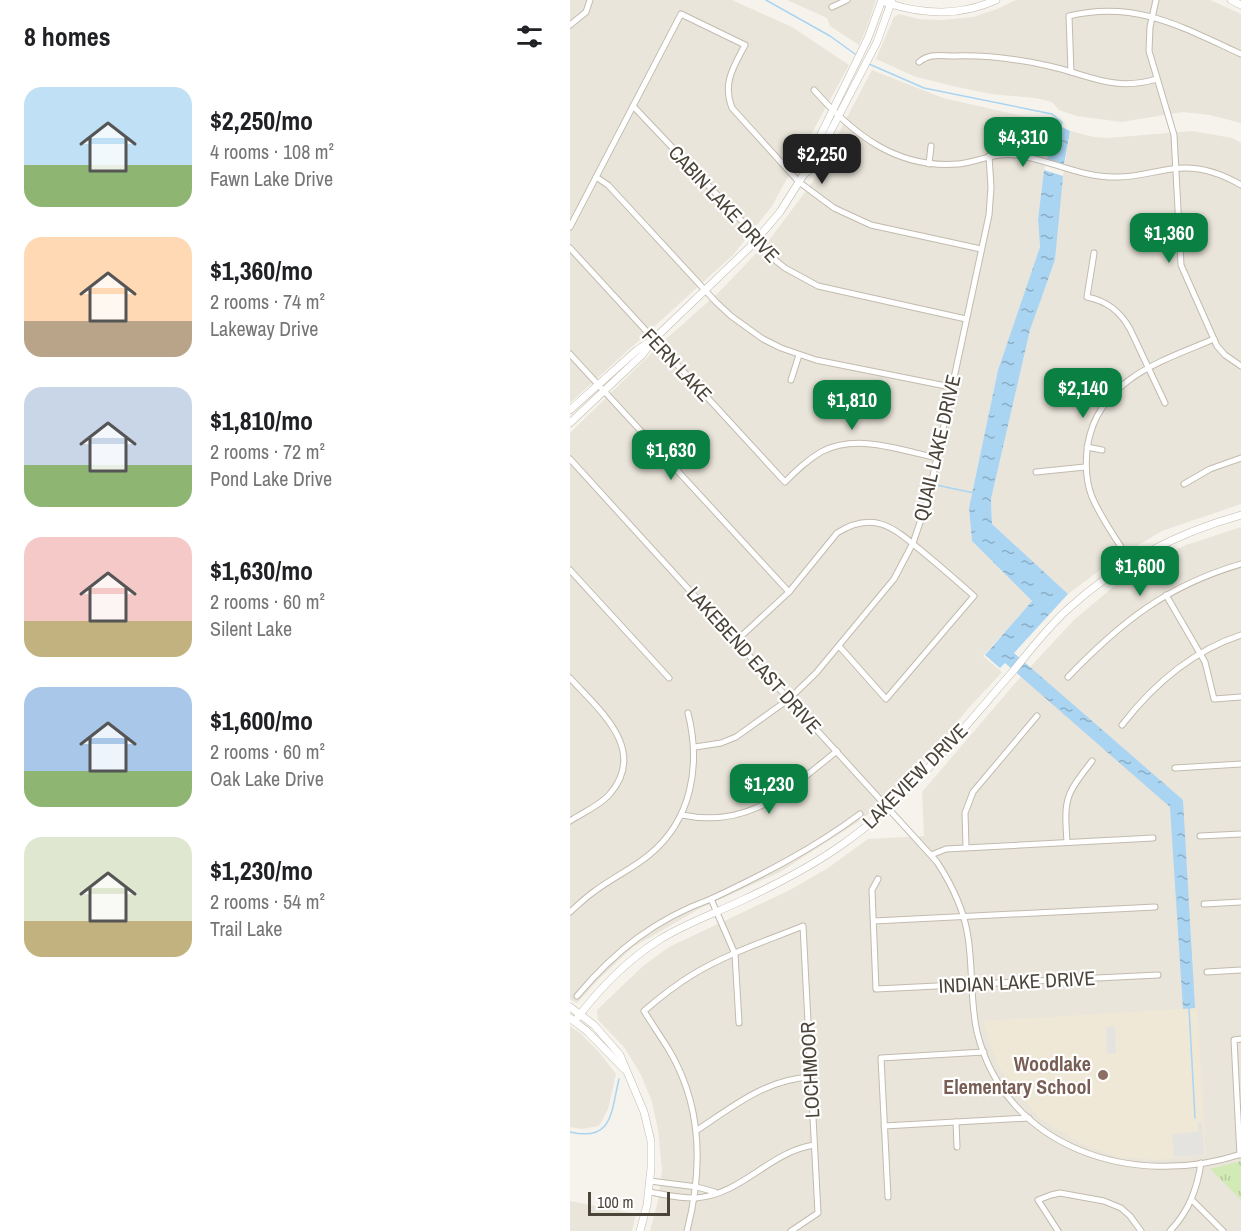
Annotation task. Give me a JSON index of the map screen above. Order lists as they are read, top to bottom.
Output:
{
  "streets": {
    "street": [
      "CABIN LAKE DRIVE",
      "FERN LAKE",
      "QUAIL LAKE DRIVE",
      "LAKEBEND EAST DRIVE",
      "LAKEVIEW DRIVE",
      "INDIAN LAKE DRIVE",
      "LOCHMOOR"
    ]
  },
  "crossings": [
    ["CABIN LAKE DRIVE", "QUAIL LAKE DRIVE"],
    ["FERN LAKE", "QUAIL LAKE DRIVE"],
    ["QUAIL LAKE DRIVE", "LAKEBEND EAST DRIVE"],
    ["LAKEBEND EAST DRIVE", "LAKEVIEW DRIVE"],
    ["LAKEBEND EAST DRIVE", "INDIAN LAKE DRIVE"]
  ],
  "places": ["Woodlake Elementary School"],
  "scale_bar": "100 m",
  "page": {
    "heading": "8 homes",
    "list": [
      {
        "name": "$2,250/mo",
        "note": "4 rooms · 108 m² · Fawn Lake Drive"
      },
      {
        "name": "$1,360/mo",
        "note": "2 rooms · 74 m² · Lakeway Drive"
      },
      {
        "name": "$1,810/mo",
        "note": "2 rooms · 72 m² · Pond Lake Drive"
      },
      {
        "name": "$1,630/mo",
        "note": "2 rooms · 60 m² · Silent Lake"
      },
      {
        "name": "$1,600/mo",
        "note": "2 rooms · 60 m² · Oak Lake Drive"
      },
      {
        "name": "$1,230/mo",
        "note": "2 rooms · 54 m² · Trail Lake"
      }
    ],
    "price": [
      "$4,310",
      "$2,250",
      "$1,360",
      "$2,140",
      "$1,810",
      "$1,630",
      "$1,600",
      "$1,230"
    ],
    "scale": "100 m"
  }
}
